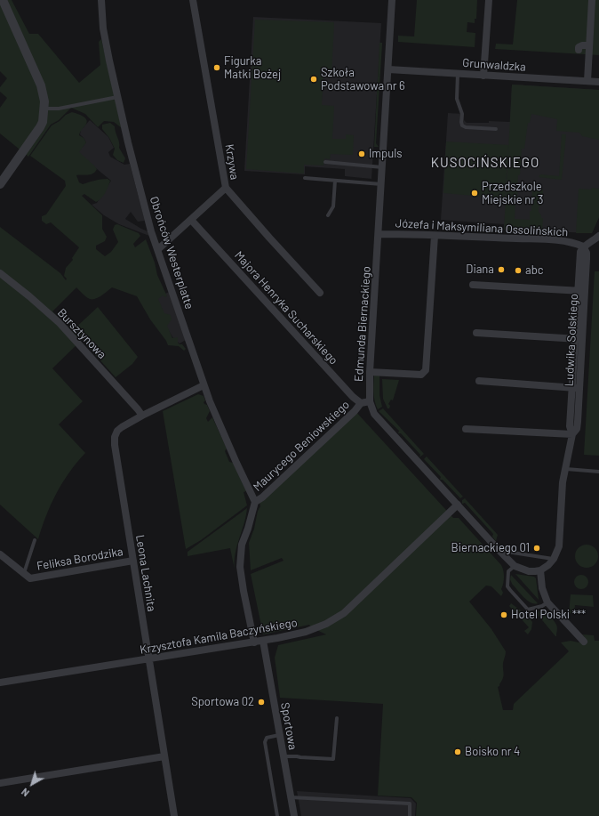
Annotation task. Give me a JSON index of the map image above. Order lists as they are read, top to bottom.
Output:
{
  "streets": {
    "street": [
      "Grunwaldzka",
      "Krzywa",
      "Józefa i Maksymiliana Ossolińskich",
      "Obrońców Westerplatte",
      "Majora Henryka Sucharskiego",
      "Edmunda Biernackiego",
      "Bursztynowa",
      "Ludwika Solskiego",
      "Maurycego Beniowskiego",
      "Feliksa Borodzika",
      "Leona Lachnita",
      "Krzysztofa Kamila Baczyńskiego",
      "Sportowa"
    ]
  },
  "crossings": [
    ["Grunwaldzka", "Edmunda Biernackiego"],
    ["Józefa i Maksymiliana Ossolińskich", "Edmunda Biernackiego"],
    ["Józefa i Maksymiliana Ossolińskich", "Ludwika Solskiego"],
    ["Obrońców Westerplatte", "Maurycego Beniowskiego"],
    ["Obrońców Westerplatte", "Leona Lachnita"],
    ["Majora Henryka Sucharskiego", "Maurycego Beniowskiego"],
    ["Edmunda Biernackiego", "Krzysztofa Kamila Baczyńskiego"],
    ["Bursztynowa", "Leona Lachnita"],
    ["Feliksa Borodzika", "Leona Lachnita"],
    ["Leona Lachnita", "Krzysztofa Kamila Baczyńskiego"],
    ["Krzysztofa Kamila Baczyńskiego", "Sportowa"]
  ],
  "districts": ["KUSOCIŃSKIEGO"],
  "places": [
    "Figurka Matki Bożej",
    "Szkoła Podstawowa nr 6",
    "Impuls",
    "Przedszkole Miejskie nr 3",
    "Diana",
    "abc",
    "Biernackiego 01",
    "Hotel Polski ***",
    "Sportowa 02",
    "Boisko nr 4"
  ],
  "north": "bottom left"
}
